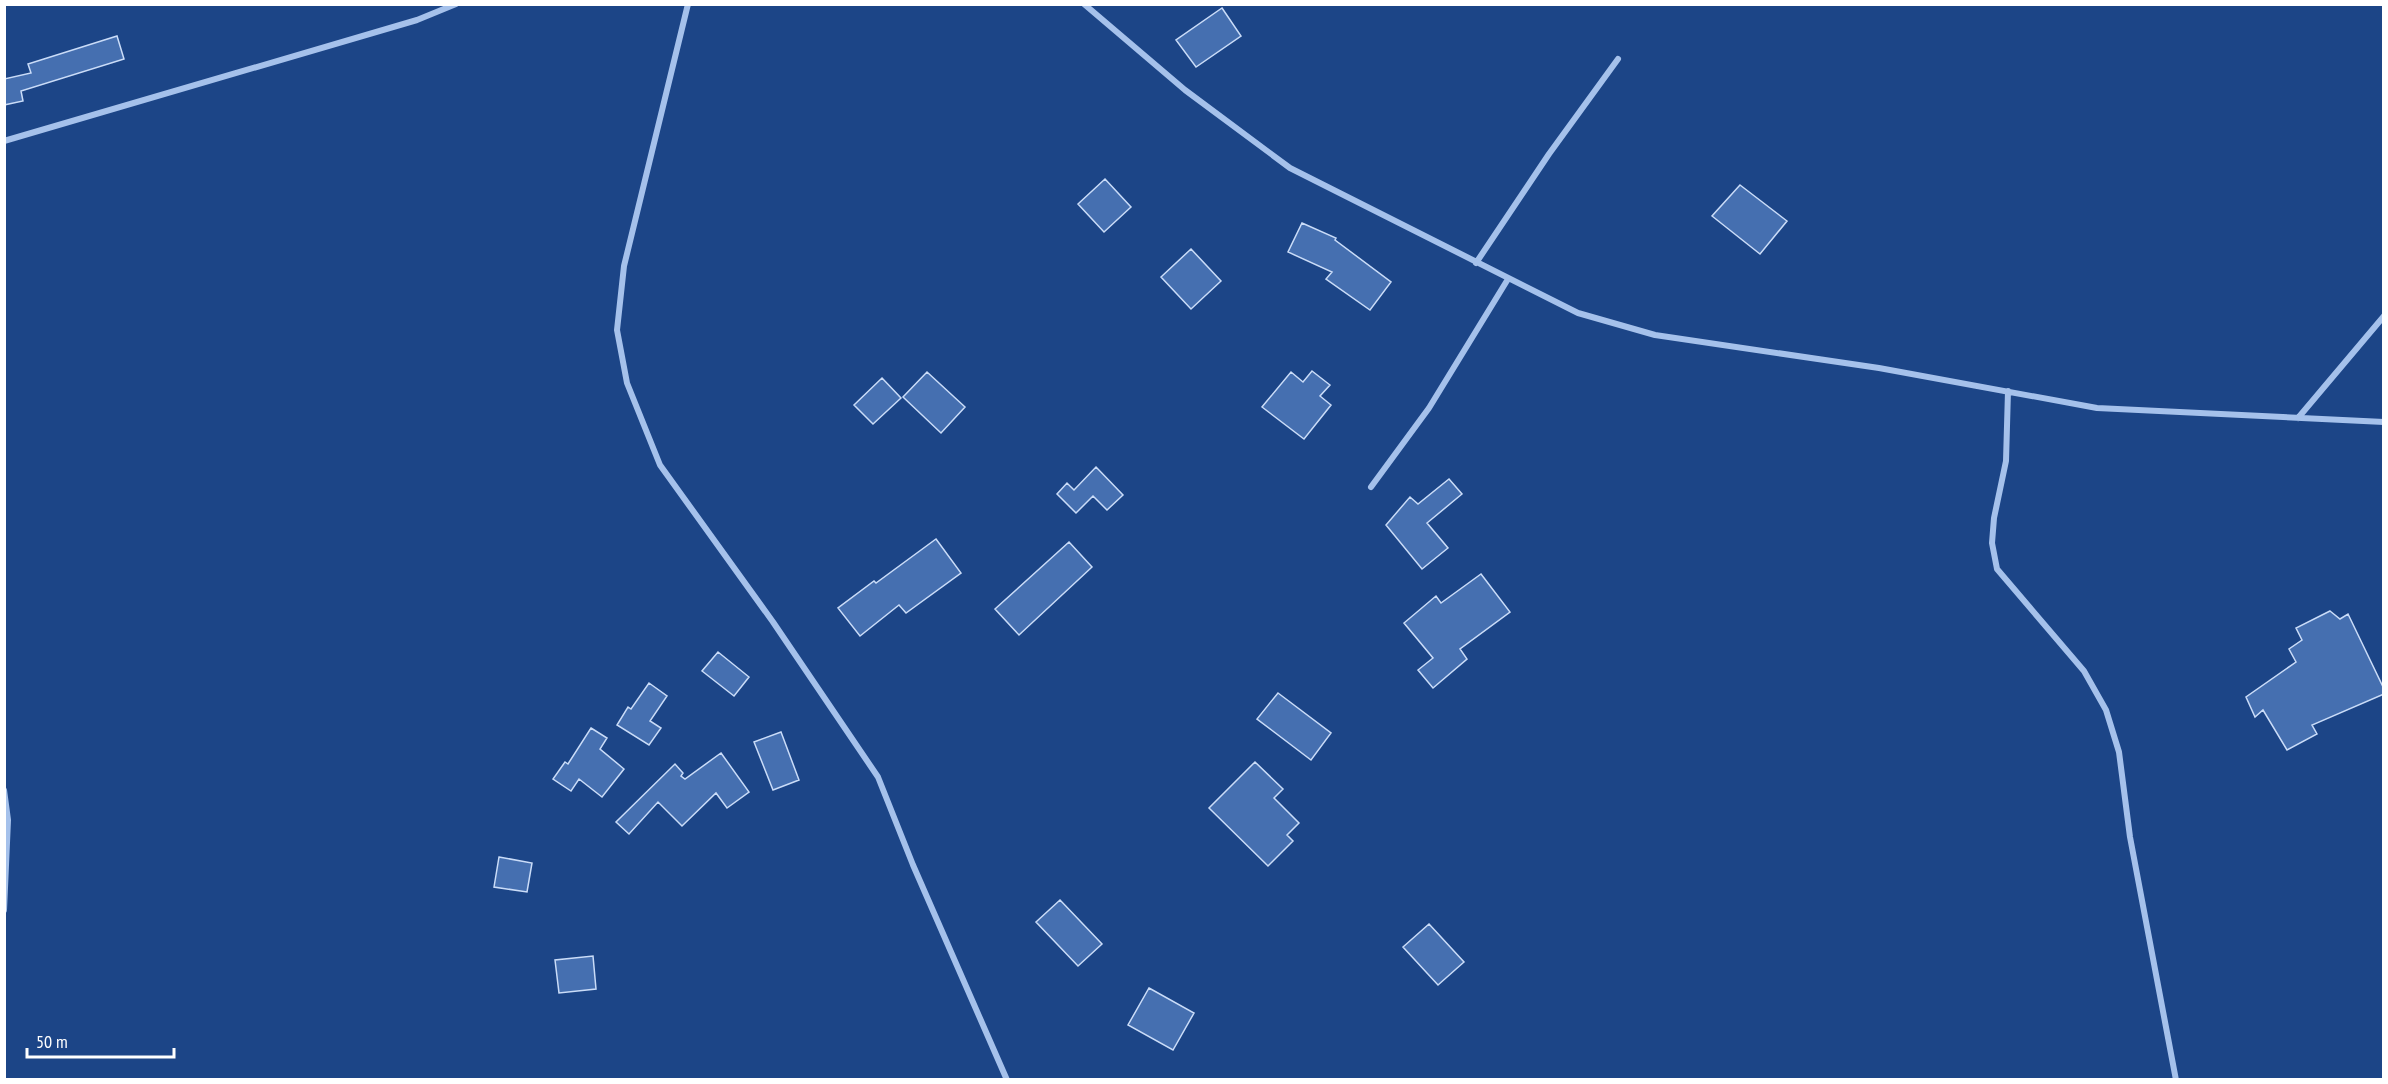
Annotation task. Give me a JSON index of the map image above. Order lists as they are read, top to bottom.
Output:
{
  "scale_bar": "50 m"
}
